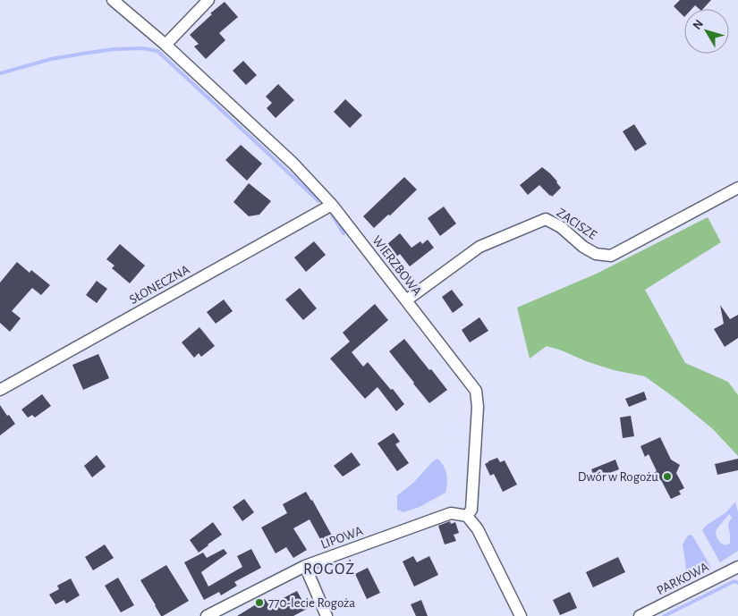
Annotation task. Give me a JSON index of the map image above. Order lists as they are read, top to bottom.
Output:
{
  "streets": {
    "street": [
      "ZACISZE",
      "WIERZBOWA",
      "SŁONECZNA",
      "LIPOWA",
      "PARKOWA"
    ]
  },
  "crossings": [
    ["ZACISZE", "WIERZBOWA"],
    ["WIERZBOWA", "SŁONECZNA"],
    ["WIERZBOWA", "LIPOWA"]
  ],
  "districts": ["ROGOŻ"],
  "places": ["Dwór w Rogożu", "770-lecie Rogoża"],
  "north": "top left"
}
